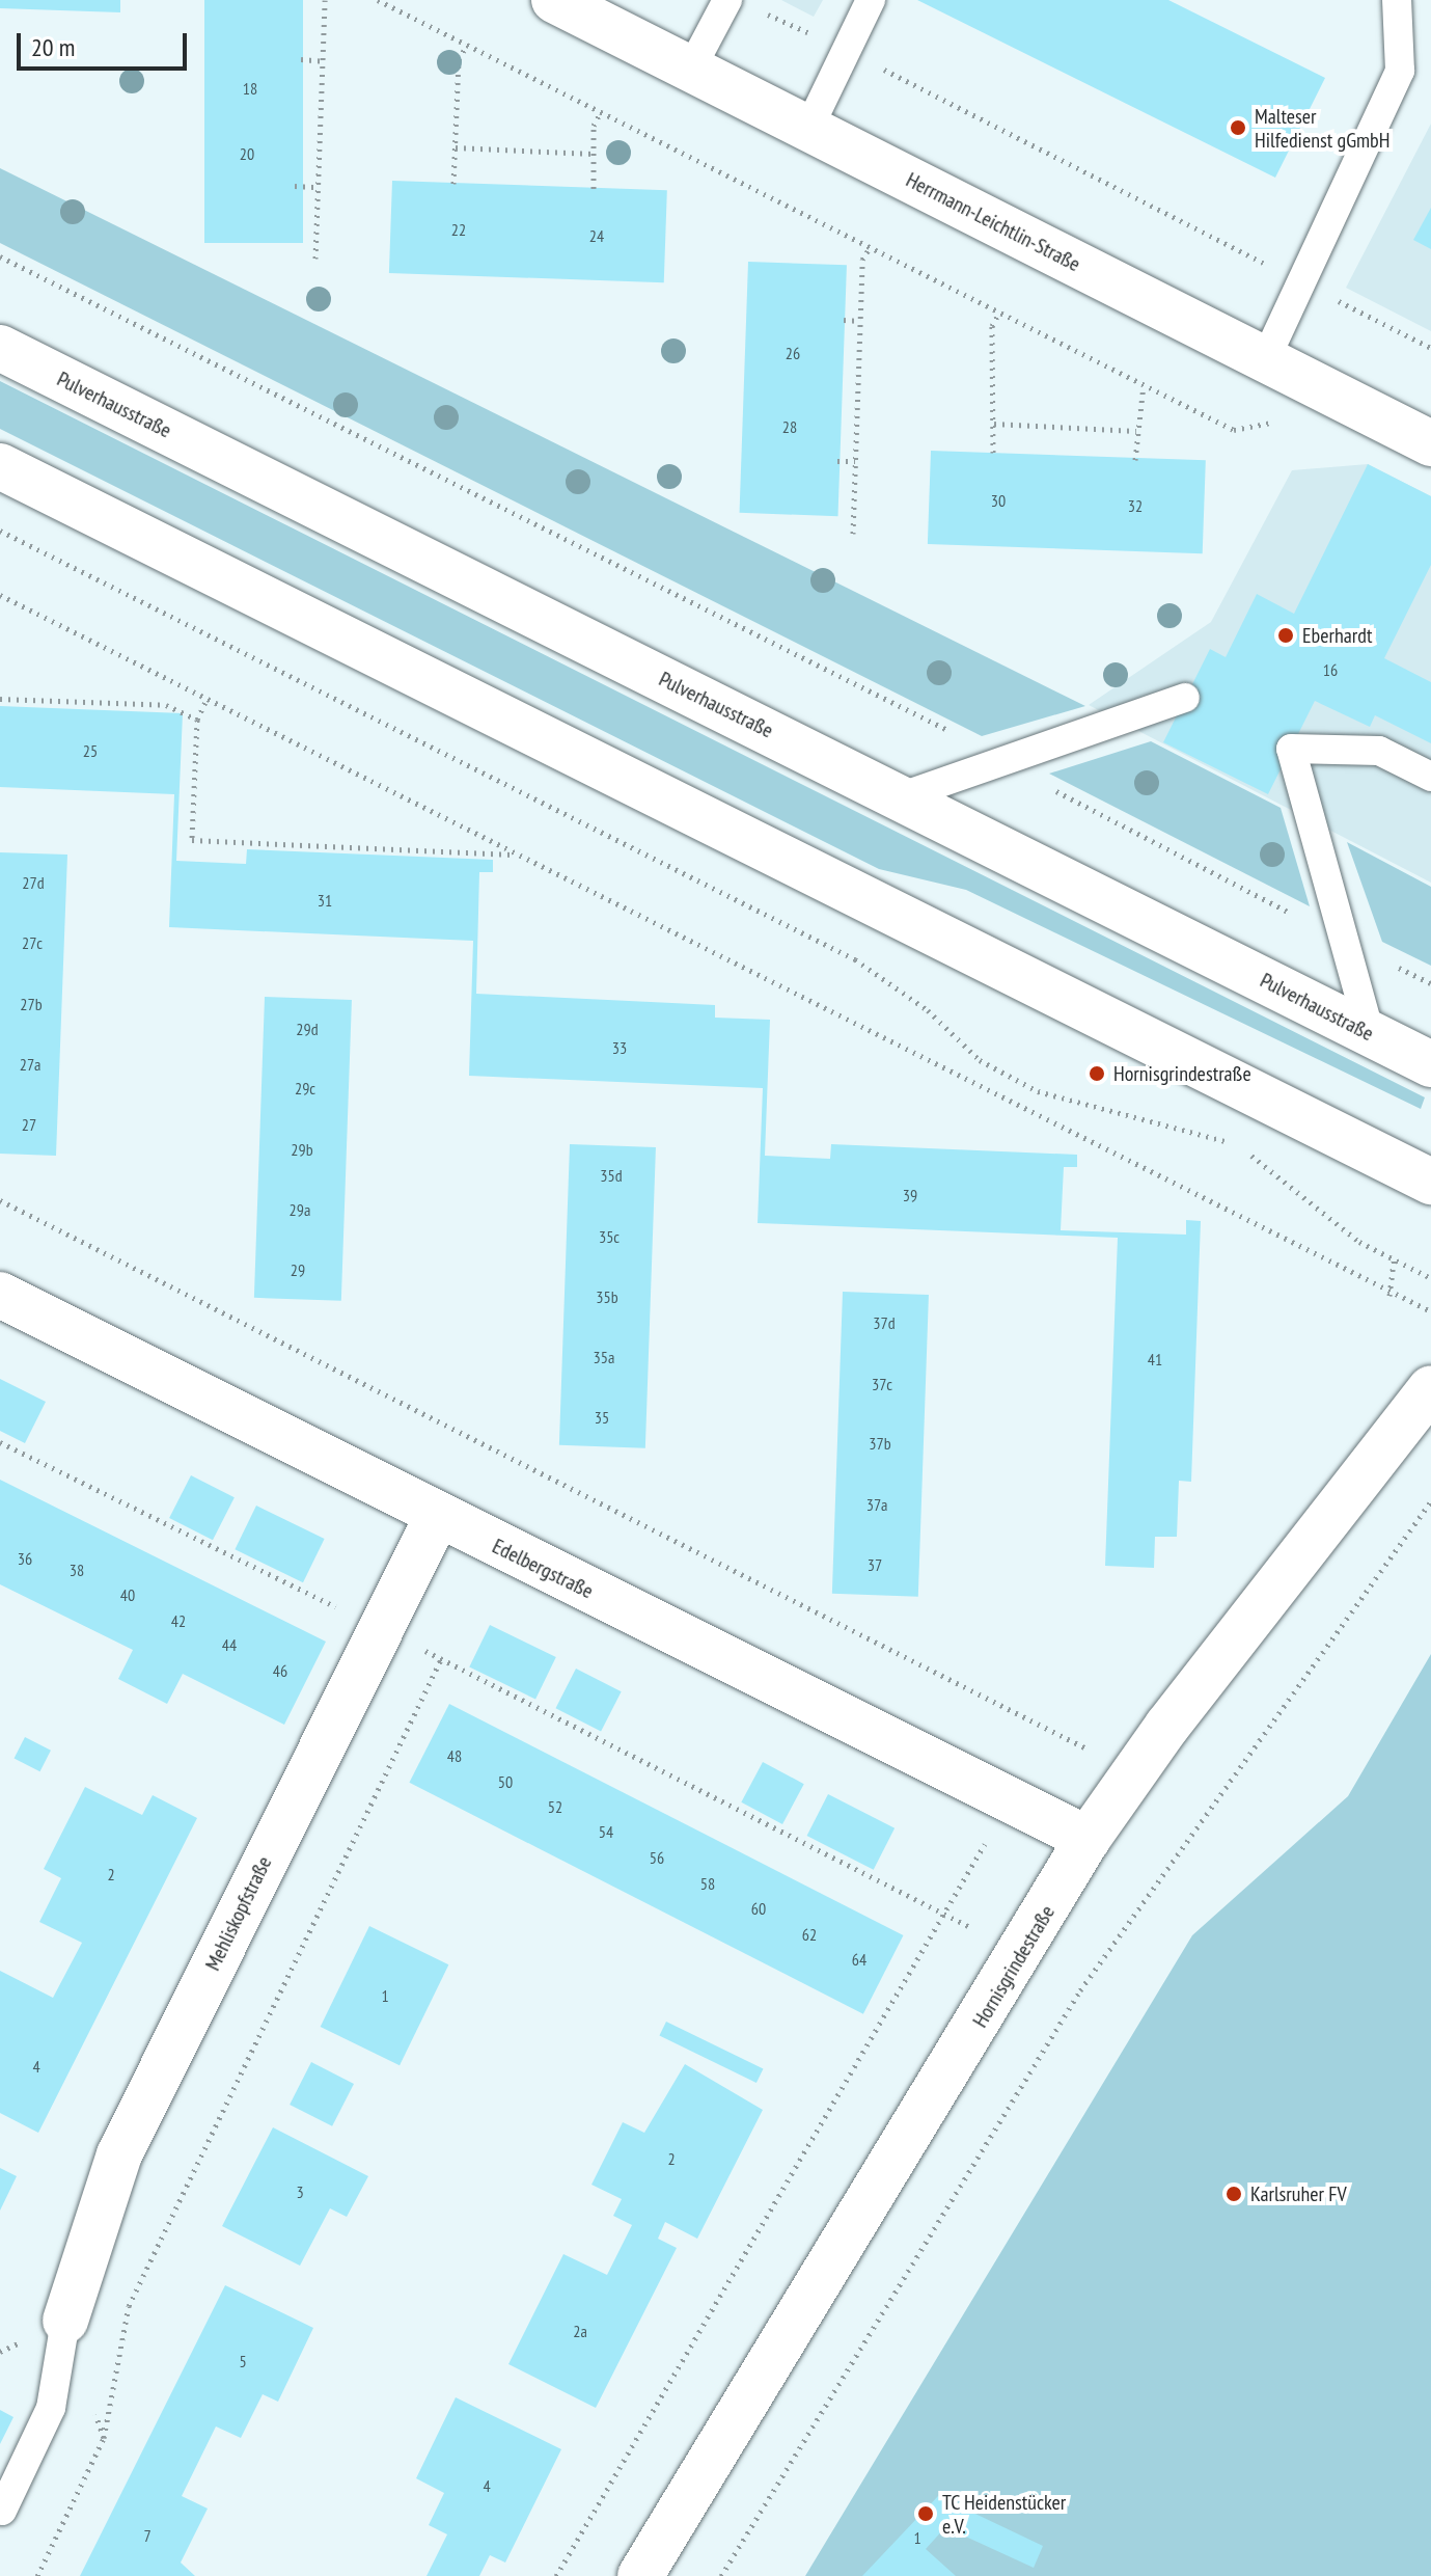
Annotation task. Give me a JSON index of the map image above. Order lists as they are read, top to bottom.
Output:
{
  "streets": {
    "street": [
      "Herrmann-Leichtlin-Straße",
      "Pulverhausstraße",
      "Edelbergstraße",
      "Mehliskopfstraße",
      "Hornisgrindestraße"
    ]
  },
  "crossings": [
    ["Edelbergstraße", "Mehliskopfstraße"],
    ["Edelbergstraße", "Hornisgrindestraße"]
  ],
  "places": [
    "Malteser Hilfedienst gGmbH",
    "Eberhardt",
    "Hornisgrindestraße",
    "Karlsruher FV",
    "TC Heidenstücker e.V."
  ],
  "house_numbers": [
    "18",
    "20",
    "22",
    "24",
    "26",
    "28",
    "30",
    "32",
    "16",
    "25",
    "27d",
    "31",
    "27c",
    "27b",
    "29d",
    "33",
    "27a",
    "29c",
    "27",
    "29b",
    "35d",
    "39",
    "29a",
    "35c",
    "29",
    "35b",
    "37d",
    "35a",
    "41",
    "37c",
    "35",
    "37b",
    "37a",
    "36",
    "37",
    "38",
    "40",
    "42",
    "44",
    "46",
    "48",
    "50",
    "52",
    "54",
    "56",
    "2",
    "58",
    "60",
    "62",
    "64",
    "1",
    "4",
    "2",
    "3",
    "2a",
    "5",
    "4",
    "7",
    "1"
  ],
  "scale_bar": "20 m"
}
